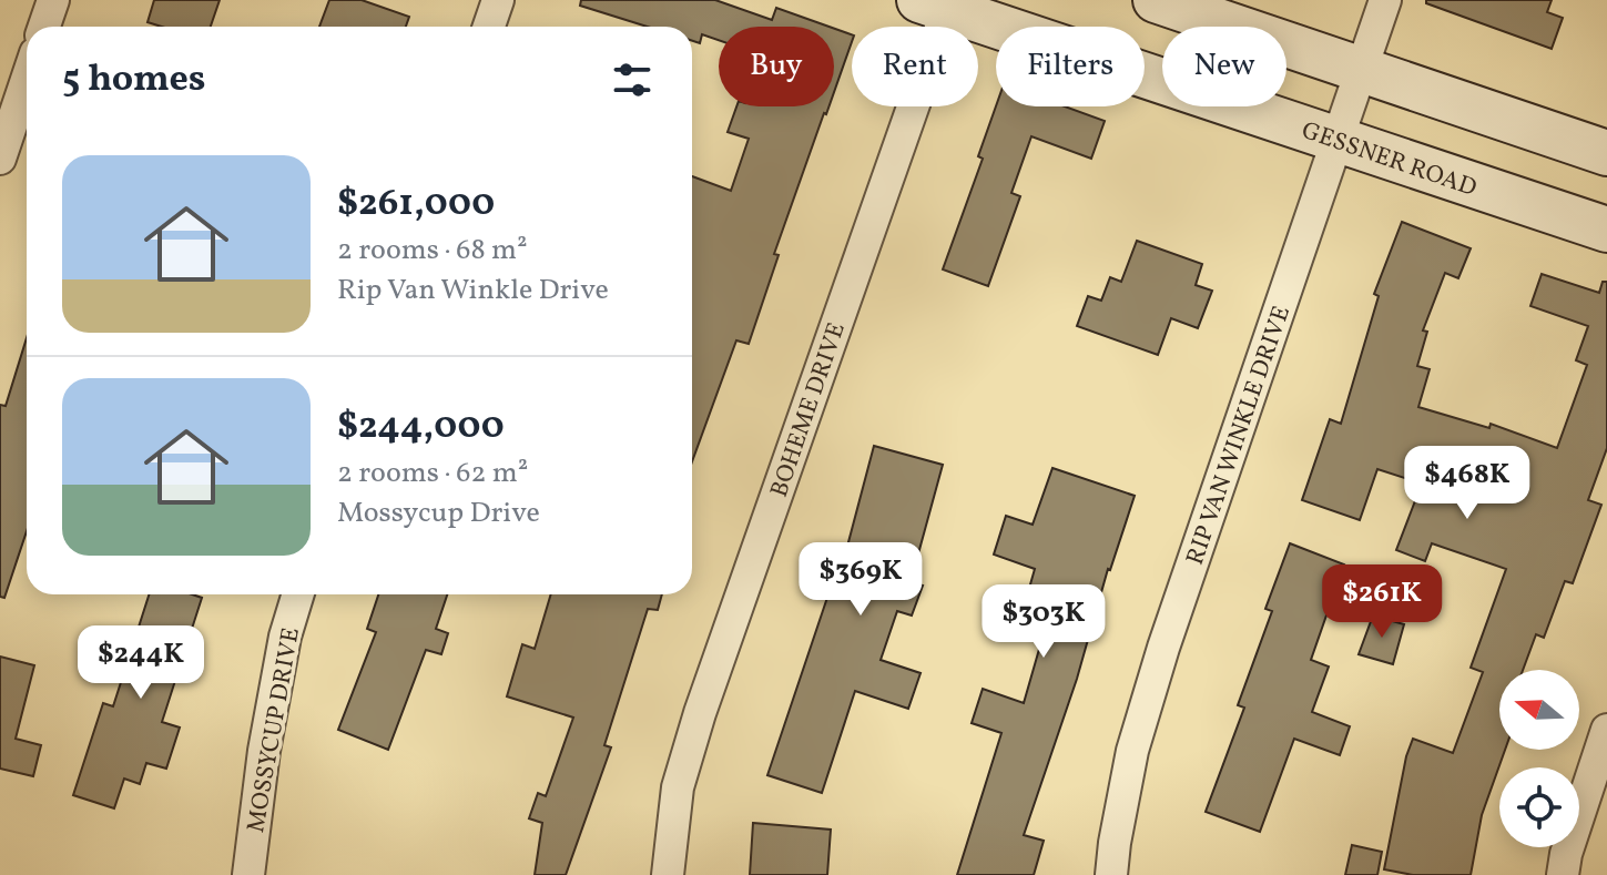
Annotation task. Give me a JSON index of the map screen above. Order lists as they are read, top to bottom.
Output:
{
  "streets": {
    "main road": ["GESSNER ROAD"],
    "street": ["BOHEME DRIVE", "RIP VAN WINKLE DRIVE", "MOSSYCUP DRIVE"]
  },
  "crossings": [
    ["GESSNER ROAD", "BOHEME DRIVE"],
    ["GESSNER ROAD", "RIP VAN WINKLE DRIVE"]
  ],
  "north": "left",
  "page": {
    "chip": [
      "Buy",
      "Rent",
      "Filters",
      "New"
    ],
    "heading": "5 homes",
    "list": [
      {
        "name": "$261,000",
        "note": "2 rooms · 68 m² · Rip Van Winkle Drive"
      },
      {
        "name": "$244,000",
        "note": "2 rooms · 62 m² · Mossycup Drive"
      }
    ],
    "price": [
      "$468K",
      "$369K",
      "$261K",
      "$303K",
      "$244K"
    ]
  }
}
